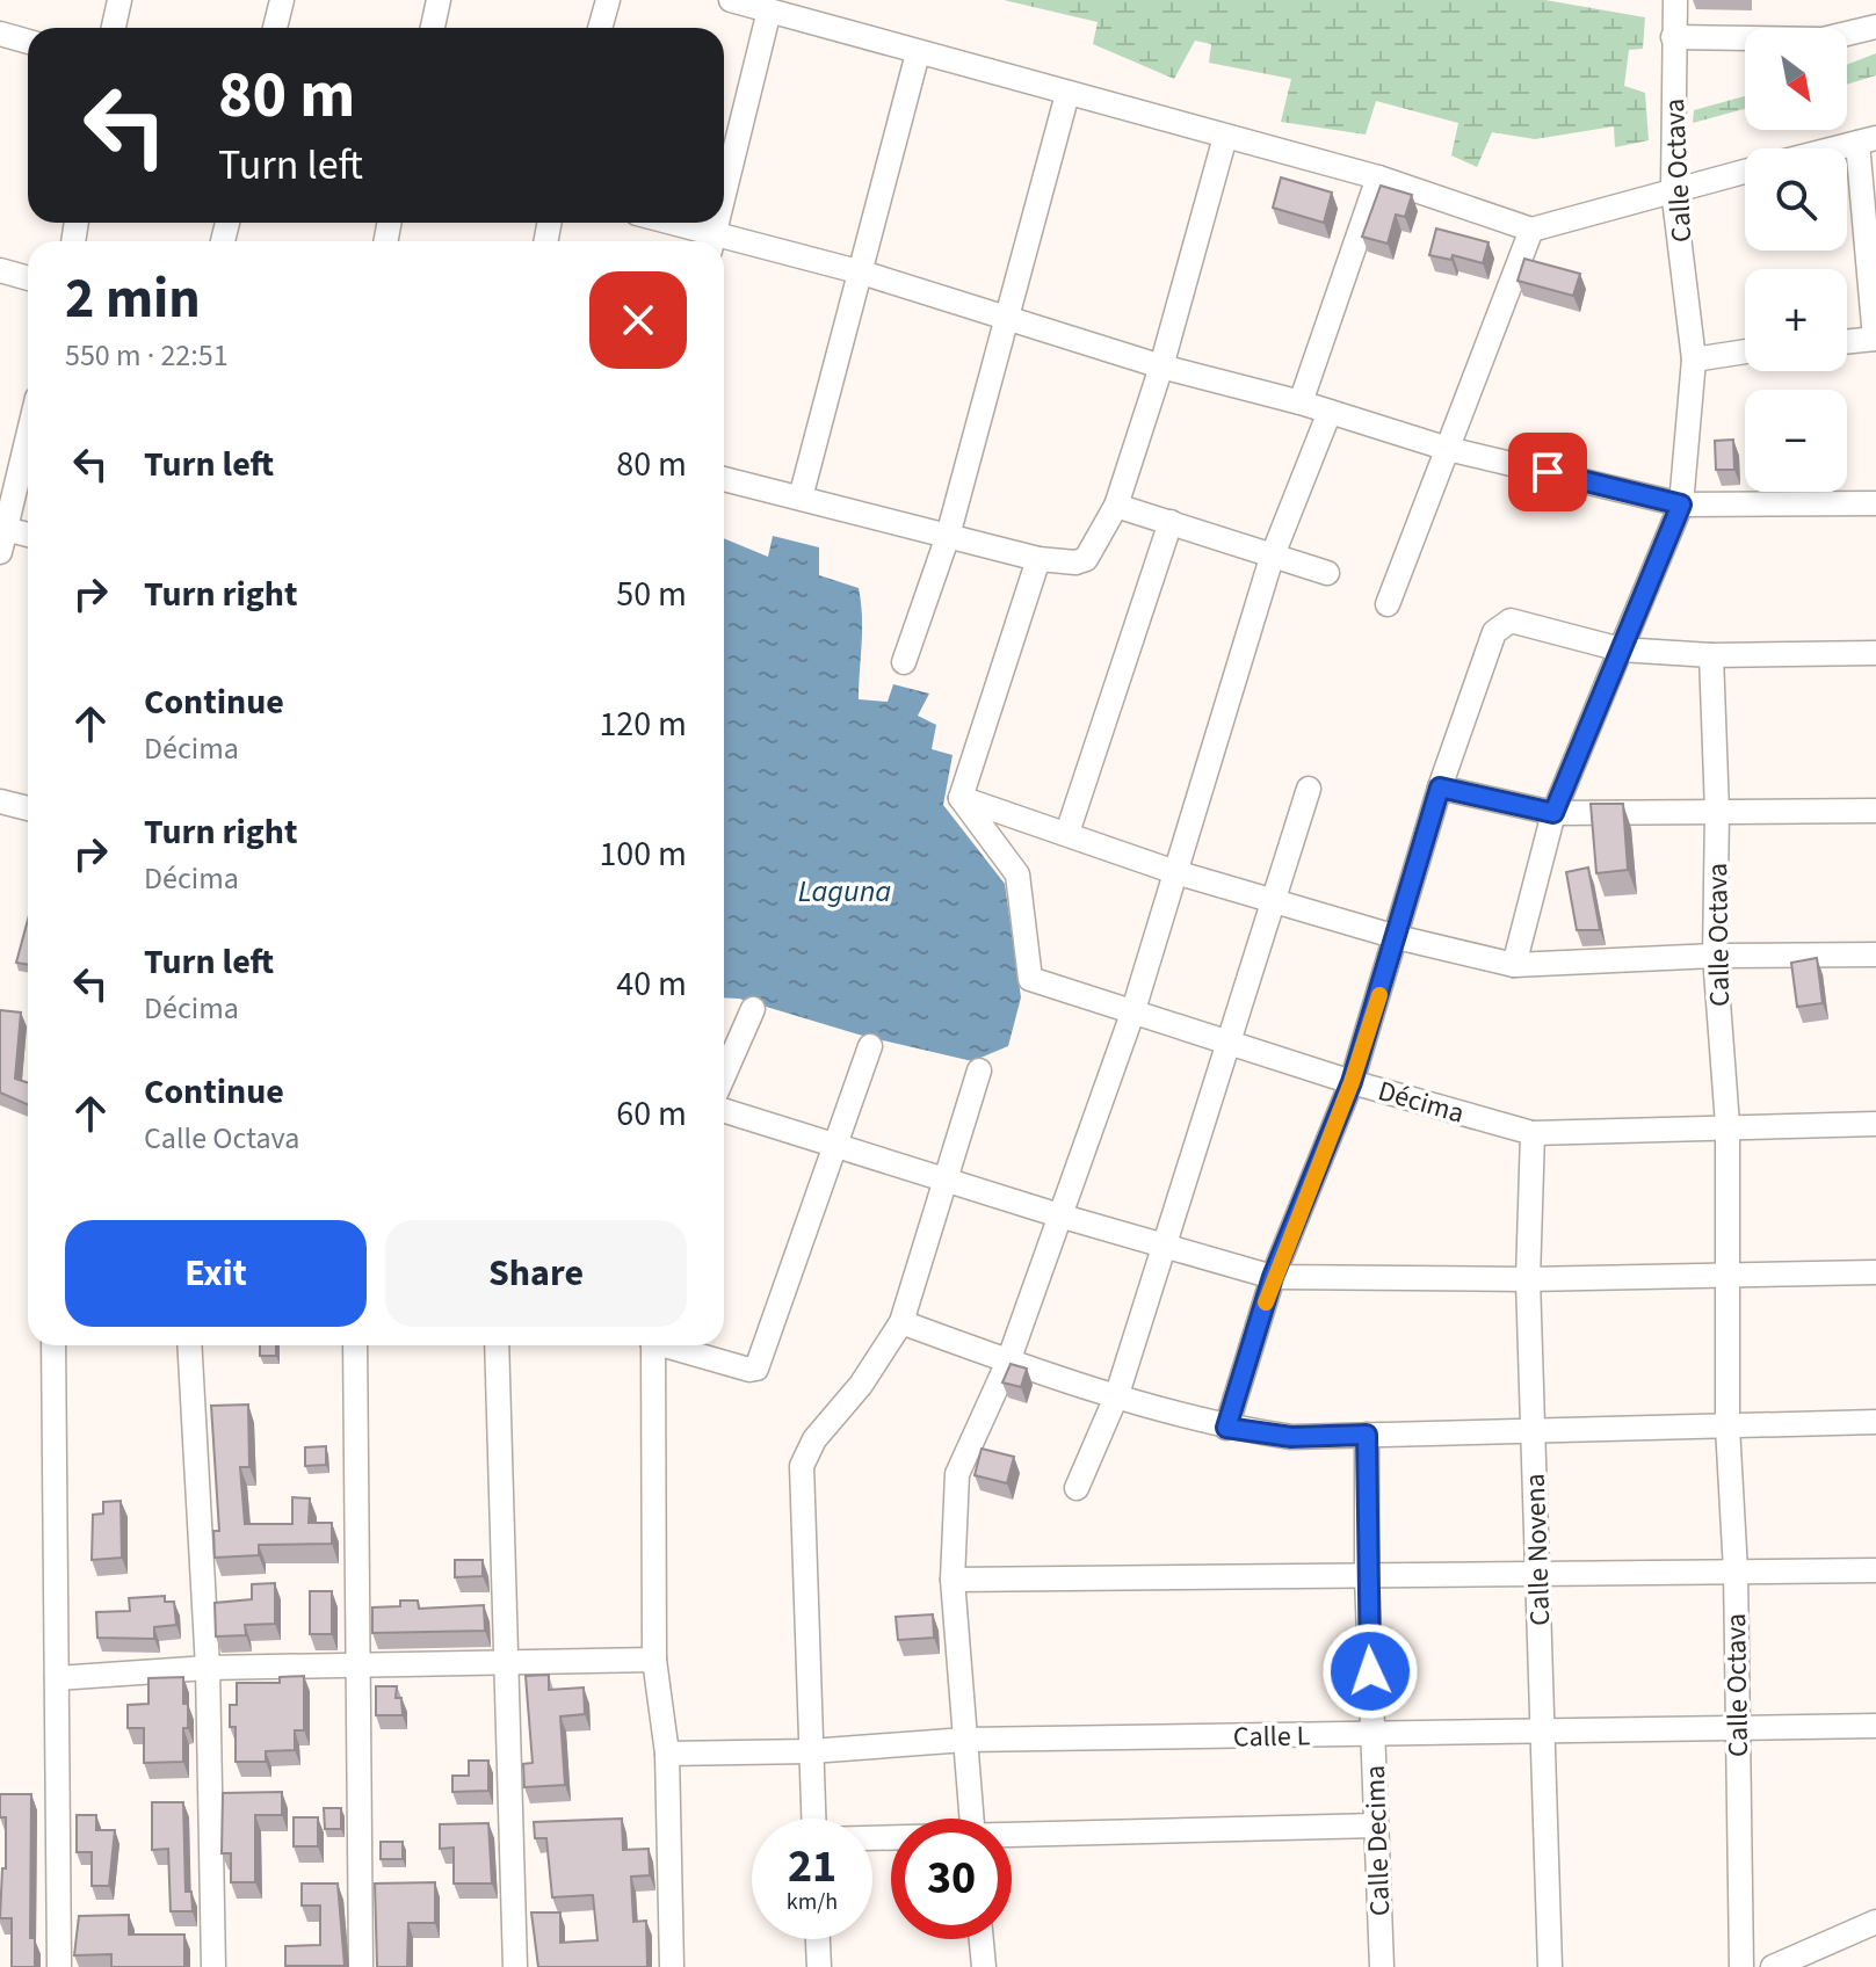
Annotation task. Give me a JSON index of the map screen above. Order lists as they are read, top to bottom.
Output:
{
  "streets": {
    "street": [
      "Calle Octava",
      "Décima",
      "Calle Novena",
      "Calle L",
      "Calle Decima"
    ]
  },
  "crossings": [
    ["Calle Octava", "Décima"],
    ["Calle Octava", "Calle L"],
    ["Décima", "Calle Novena"],
    ["Calle Novena", "Calle L"],
    ["Calle L", "Calle Decima"]
  ],
  "water": ["Laguna"],
  "north": "bottom right",
  "page": {
    "map_buttons": ["+", "−"],
    "turn": ["80 m", "Turn left"],
    "heading": ["2 min", "550 m · 22:51"],
    "list": [
      {
        "name": "Turn left",
        "value": "80 m"
      },
      {
        "name": "Turn right",
        "value": "50 m"
      },
      {
        "name": "Continue",
        "note": "Décima",
        "value": "120 m"
      },
      {
        "name": "Turn right",
        "note": "Décima",
        "value": "100 m"
      },
      {
        "name": "Turn left",
        "note": "Décima",
        "value": "40 m"
      },
      {
        "name": "Continue",
        "note": "Calle Octava",
        "value": "60 m"
      }
    ],
    "buttons": ["Exit", "Share"],
    "speed": "21 km/h",
    "limit": "30"
  }
}
